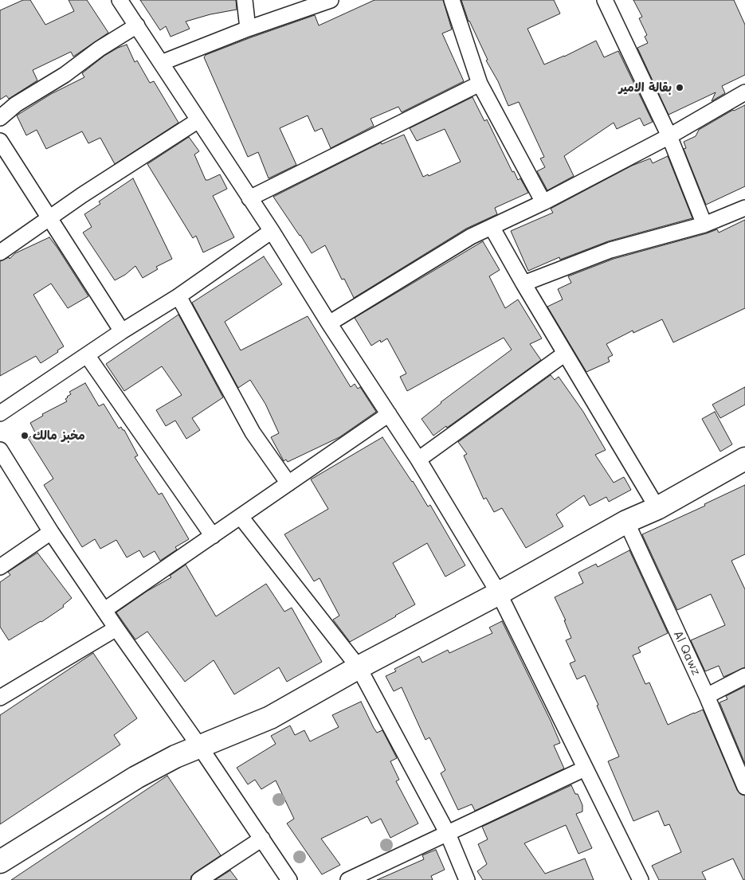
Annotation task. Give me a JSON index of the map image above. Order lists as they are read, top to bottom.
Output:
{
  "streets": {
    "street": ["Al Qawz"]
  },
  "places": ["بقالة الامير", "مخبز مالك"]
}
